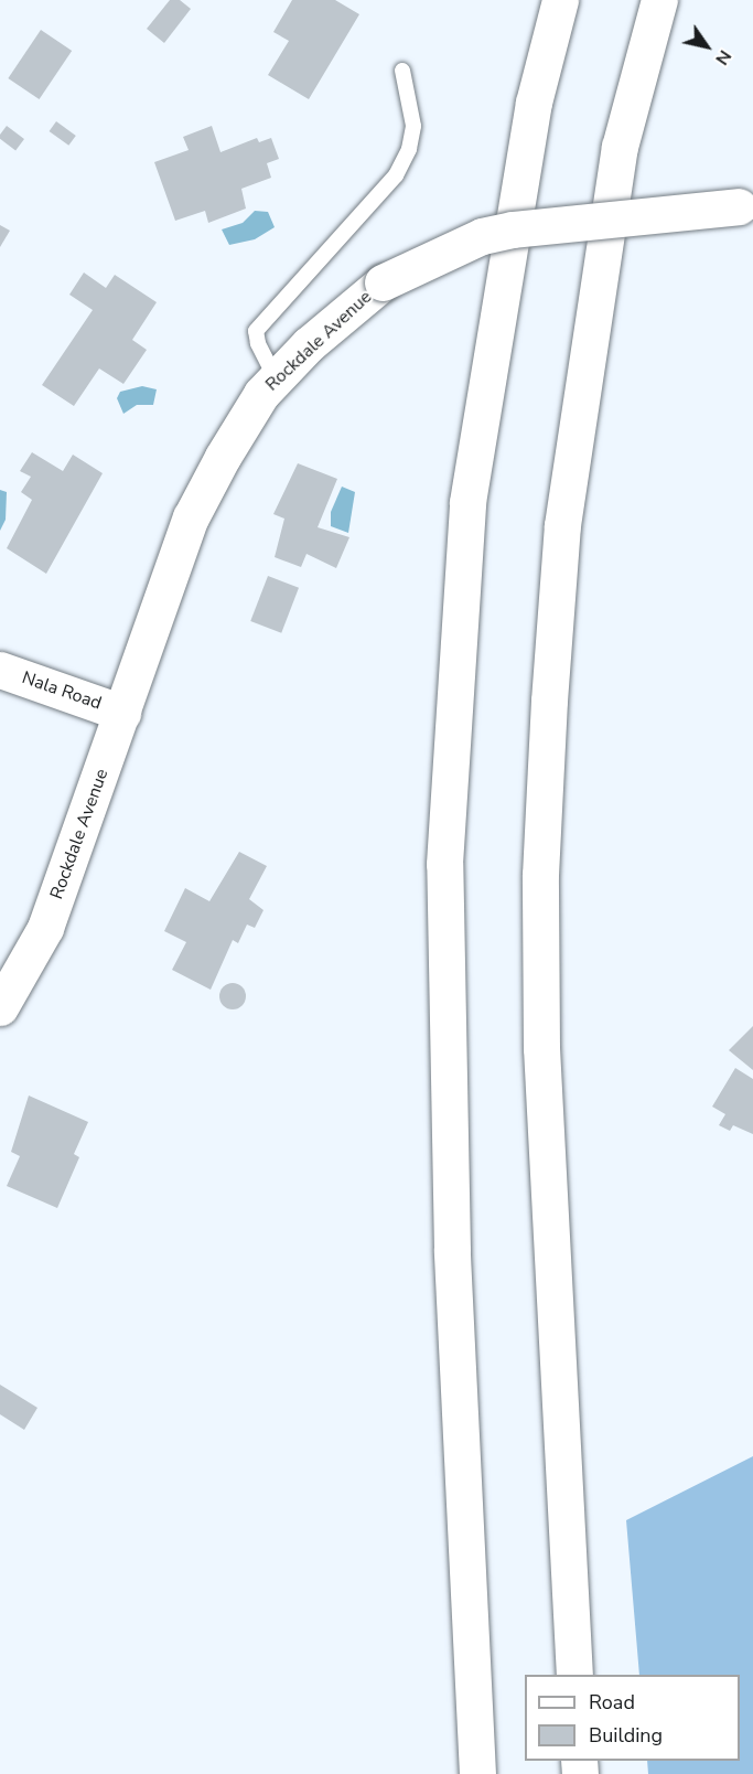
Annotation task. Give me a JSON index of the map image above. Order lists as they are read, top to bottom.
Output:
{
  "streets": {
    "main road": ["Rockdale Avenue", "Nala Road"]
  },
  "crossings": [
    ["Rockdale Avenue", "Nala Road"]
  ],
  "legend": ["Road", "Building"],
  "north": "bottom right"
}
